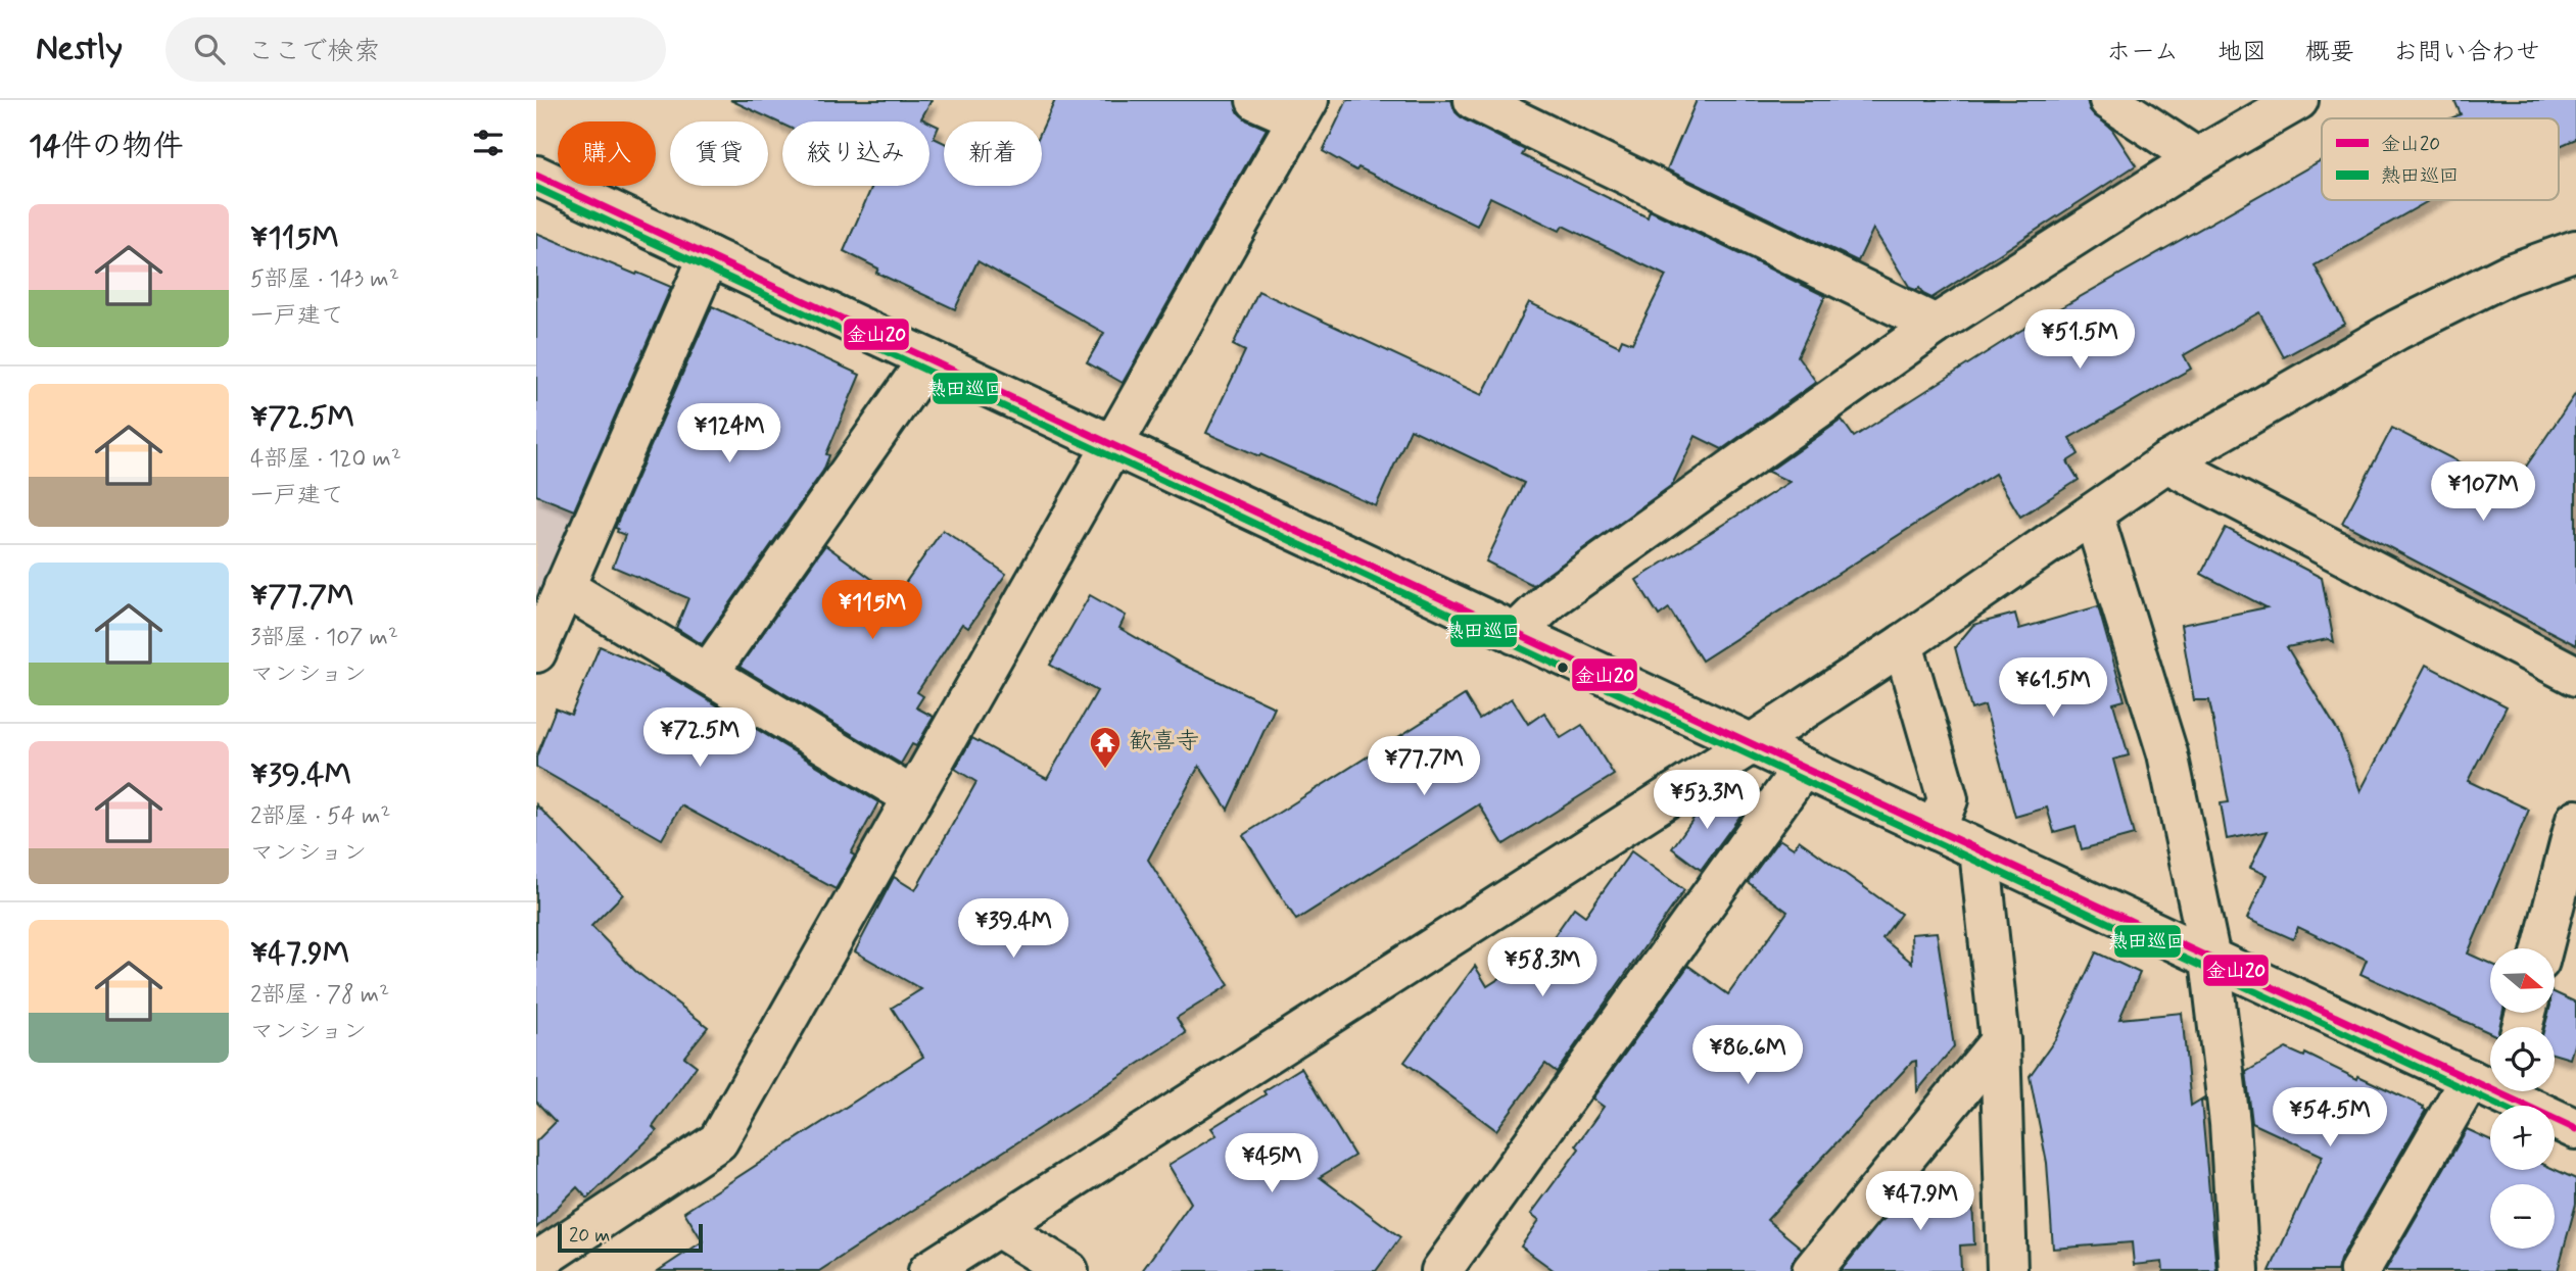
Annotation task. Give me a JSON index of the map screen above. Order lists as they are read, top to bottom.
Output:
{
  "places": {
    "temple": ["歓喜寺"]
  },
  "lines": ["transit line 金山20", "transit line 熱田巡回"],
  "legend": ["金山20", "熱田巡回"],
  "scale_bar": "20 m",
  "north": "right",
  "page": {
    "header": "Nestly",
    "search": "ここで検索",
    "nav": [
      "ホーム",
      "地図",
      "概要",
      "お問い合わせ"
    ],
    "heading": "14件の物件",
    "chip": [
      "購入",
      "賃貸",
      "絞り込み",
      "新着"
    ],
    "list": [
      {
        "name": "¥115M",
        "note": "5部屋 · 143 m² · 一戸建て"
      },
      {
        "name": "¥72.5M",
        "note": "4部屋 · 120 m² · 一戸建て"
      },
      {
        "name": "¥77.7M",
        "note": "3部屋 · 107 m² · マンション"
      },
      {
        "name": "¥39.4M",
        "note": "2部屋 · 54 m² · マンション"
      },
      {
        "name": "¥47.9M",
        "note": "2部屋 · 78 m² · マンション"
      }
    ],
    "price": [
      "¥51.5M",
      "¥124M",
      "¥107M",
      "¥115M",
      "¥61.5M",
      "¥72.5M",
      "¥77.7M",
      "¥53.3M",
      "¥39.4M",
      "¥58.3M",
      "¥86.6M",
      "¥54.5M",
      "¥45M",
      "¥47.9M"
    ],
    "map_buttons": ["+", "−"],
    "scale": "20 m"
  }
}
